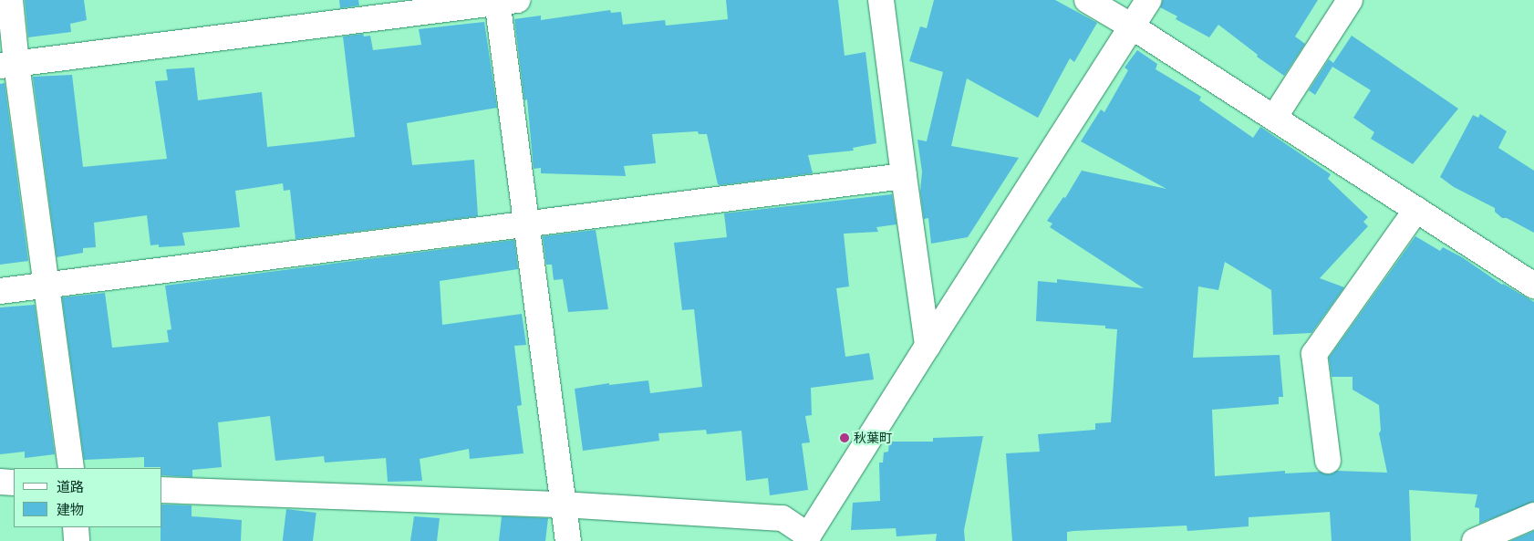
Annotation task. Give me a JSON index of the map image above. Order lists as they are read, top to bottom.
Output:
{
  "places": ["秋葉町"],
  "legend": ["道路", "建物"]
}
